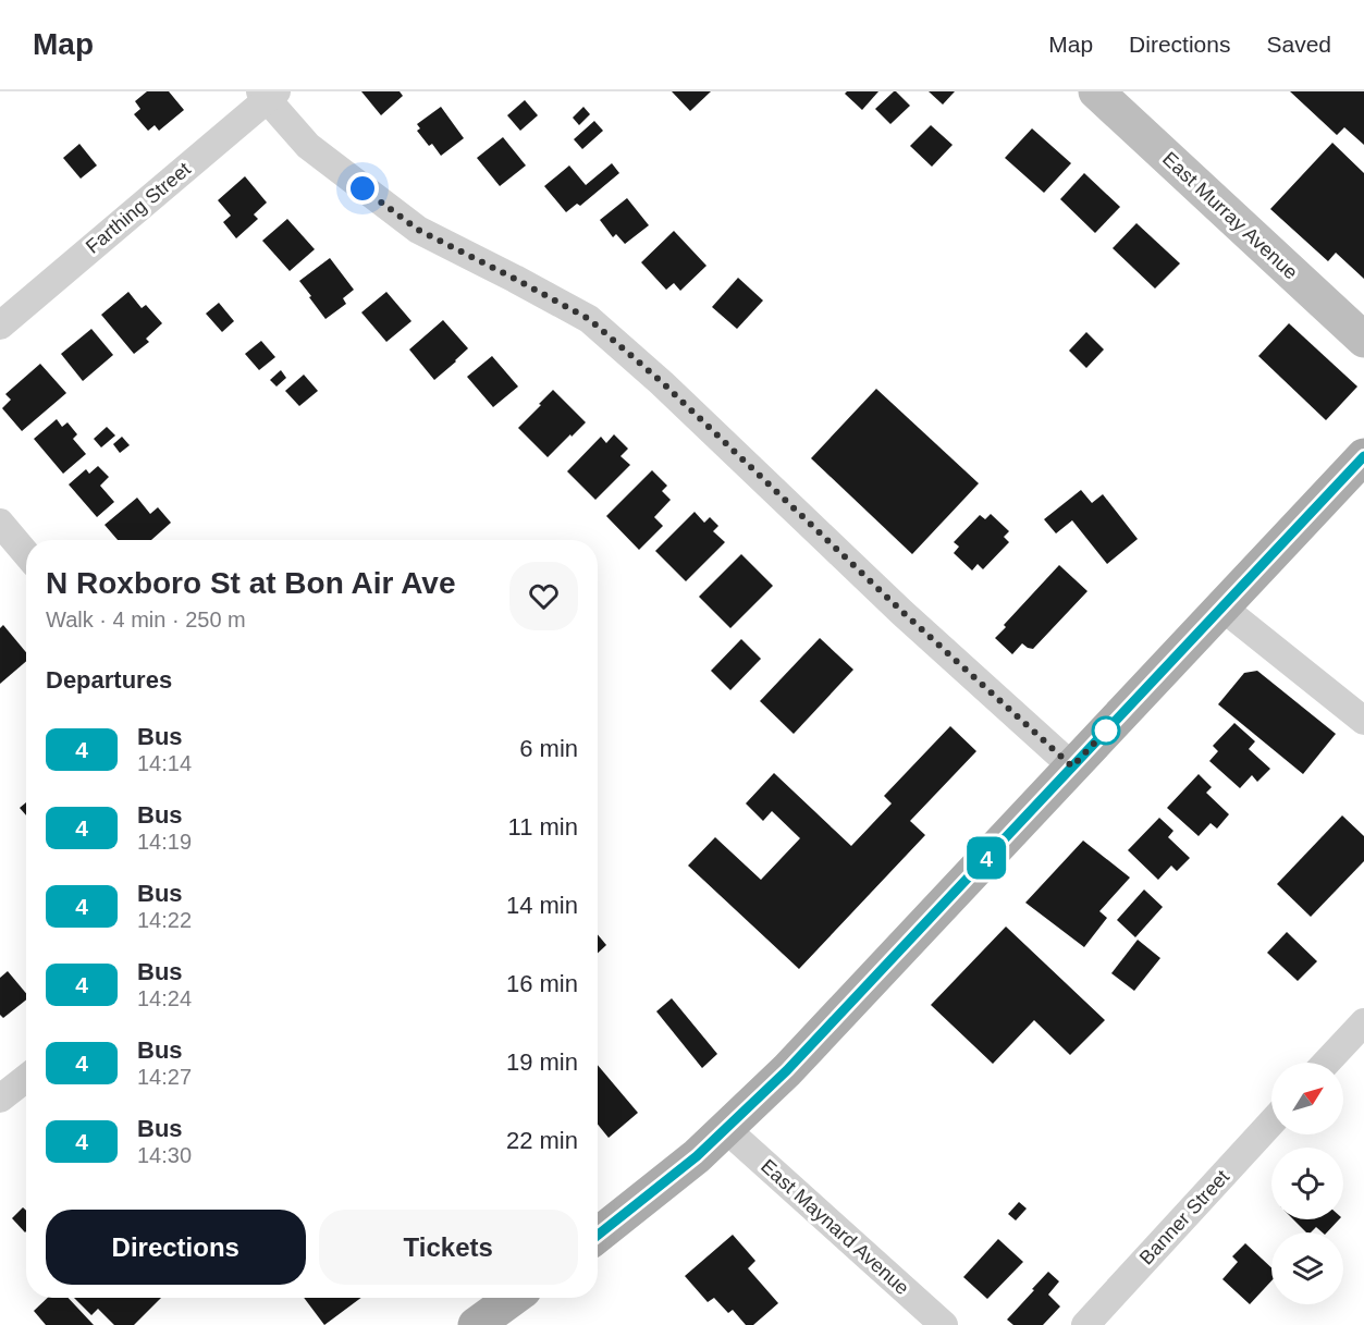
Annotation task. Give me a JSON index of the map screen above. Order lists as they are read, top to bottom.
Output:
{
  "streets": {
    "street": [
      "Farthing Street",
      "East Murray Avenue",
      "Banner Street",
      "East Maynard Avenue"
    ]
  },
  "lines": ["bus line 4"],
  "north": "top right",
  "page": {
    "header": "Map",
    "nav": ["Map", "Directions", "Saved"],
    "on_map": "4",
    "heading": [
      ["N Roxboro St at Bon Air Ave", "Walk · 4 min · 250 m"],
      "Departures"
    ],
    "list": [
      {
        "mark": "4",
        "name": "Bus",
        "note": "14:14",
        "value": "6 min"
      },
      {
        "mark": "4",
        "name": "Bus",
        "note": "14:19",
        "value": "11 min"
      },
      {
        "mark": "4",
        "name": "Bus",
        "note": "14:22",
        "value": "14 min"
      },
      {
        "mark": "4",
        "name": "Bus",
        "note": "14:24",
        "value": "16 min"
      },
      {
        "mark": "4",
        "name": "Bus",
        "note": "14:27",
        "value": "19 min"
      },
      {
        "mark": "4",
        "name": "Bus",
        "note": "14:30",
        "value": "22 min"
      }
    ],
    "buttons": ["Directions", "Tickets"]
  }
}
